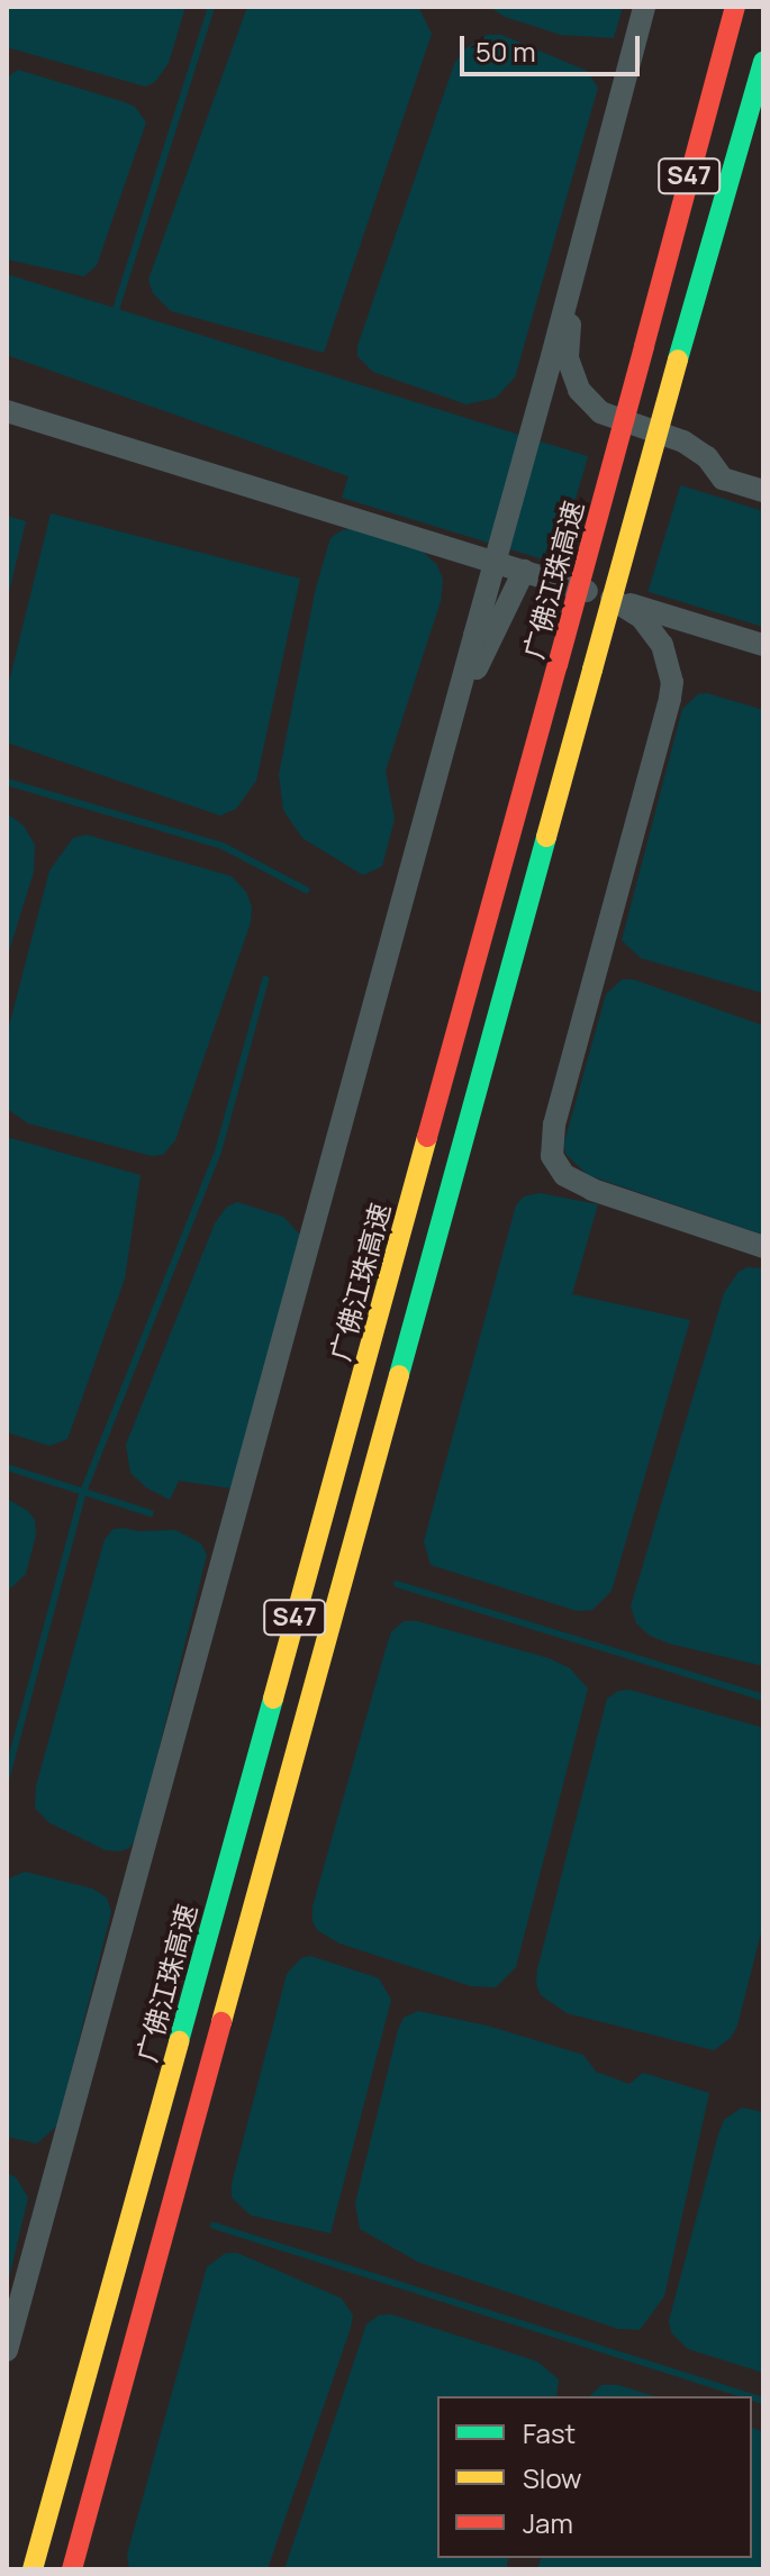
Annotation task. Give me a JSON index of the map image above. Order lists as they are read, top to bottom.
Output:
{
  "streets": {
    "highway": ["S47", "广佛江珠高速"]
  },
  "legend": ["Fast", "Slow", "Jam"],
  "scale_bar": "50 m"
}
